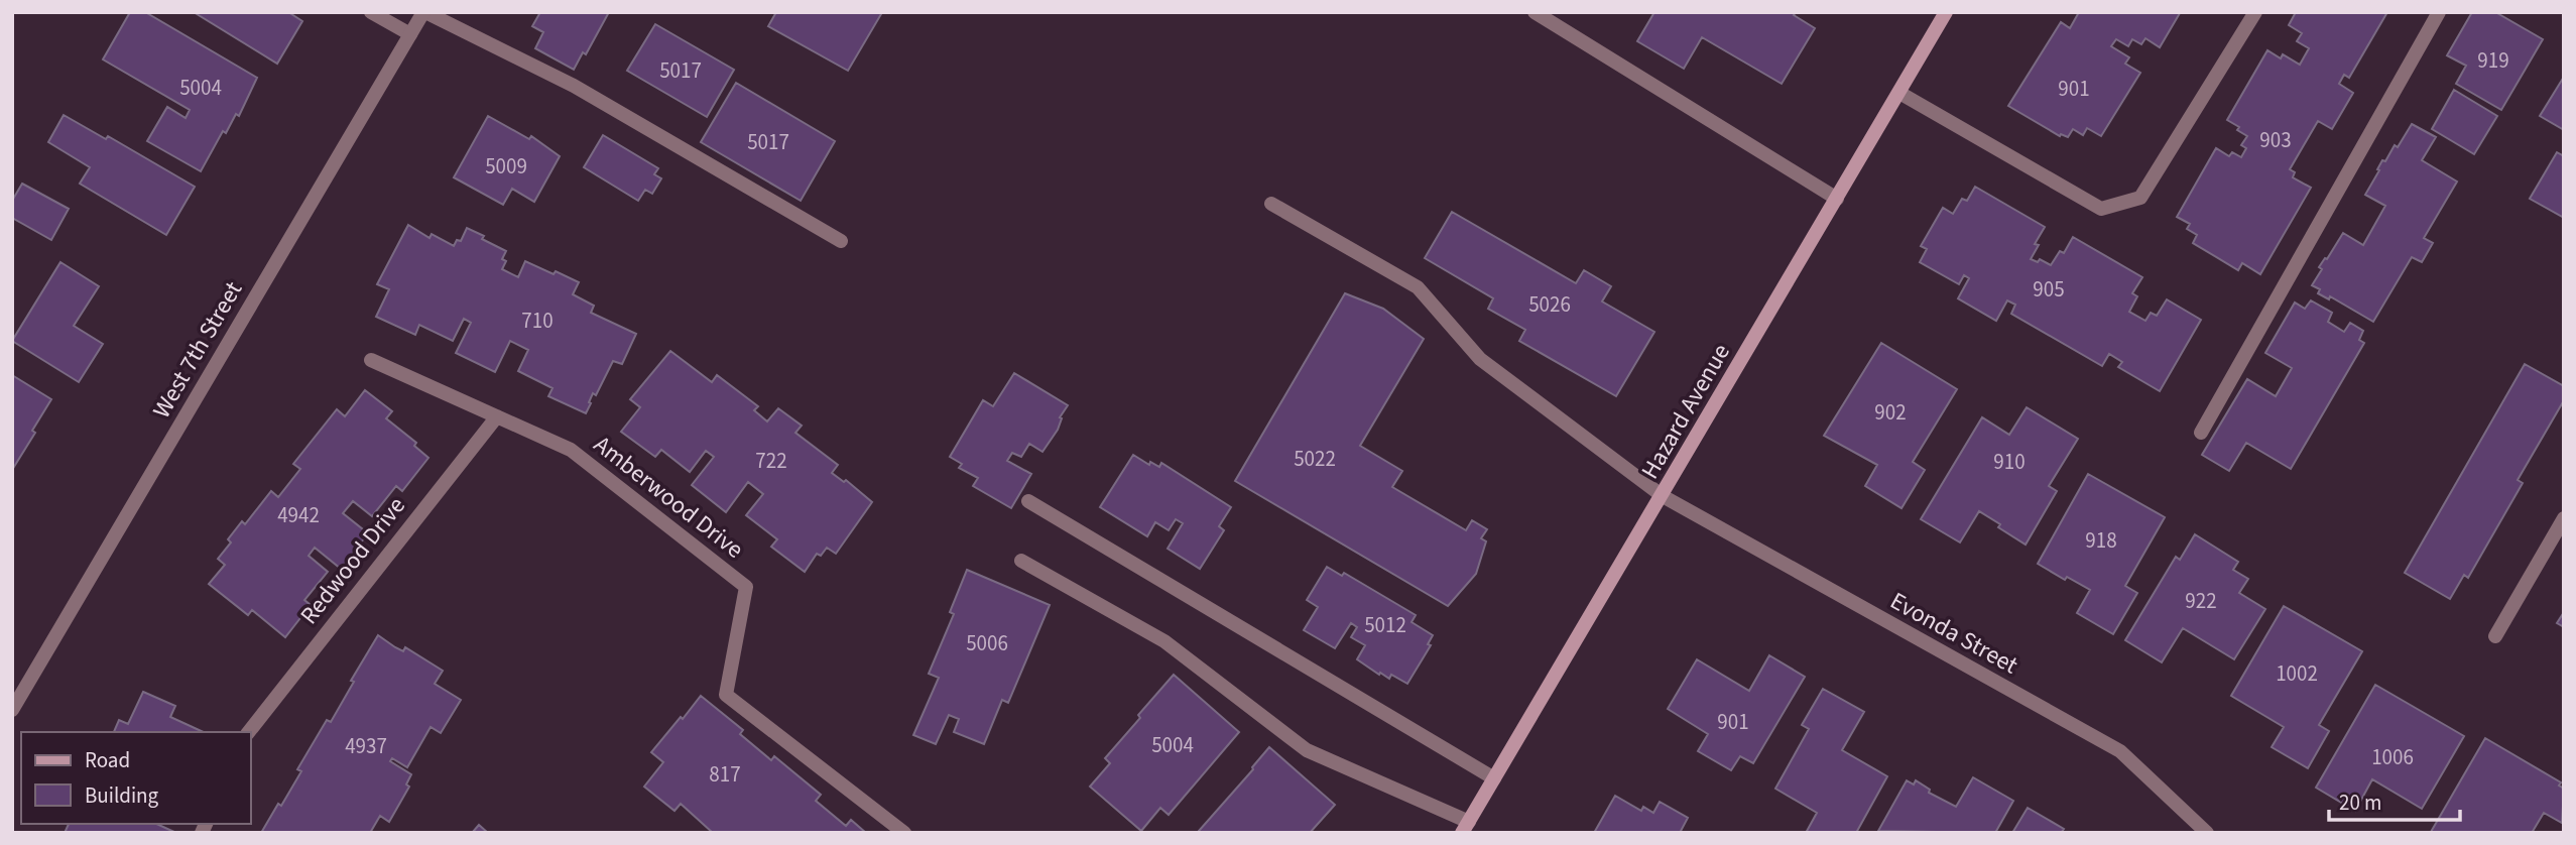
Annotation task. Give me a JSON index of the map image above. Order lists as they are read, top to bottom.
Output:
{
  "streets": {
    "street": [
      "West 7th Street",
      "Hazard Avenue",
      "Amberwood Drive",
      "Redwood Drive",
      "Evonda Street"
    ]
  },
  "crossings": [
    ["Hazard Avenue", "Evonda Street"],
    ["Amberwood Drive", "Redwood Drive"]
  ],
  "house_numbers": [
    "919",
    "5017",
    "5004",
    "901",
    "903",
    "5017",
    "5009",
    "905",
    "5026",
    "710",
    "902",
    "5022",
    "722",
    "910",
    "4942",
    "918",
    "922",
    "5012",
    "5006",
    "1002",
    "901",
    "5004",
    "4937",
    "1006",
    "817"
  ],
  "legend": ["Road", "Building"],
  "scale_bar": "20 m"
}
